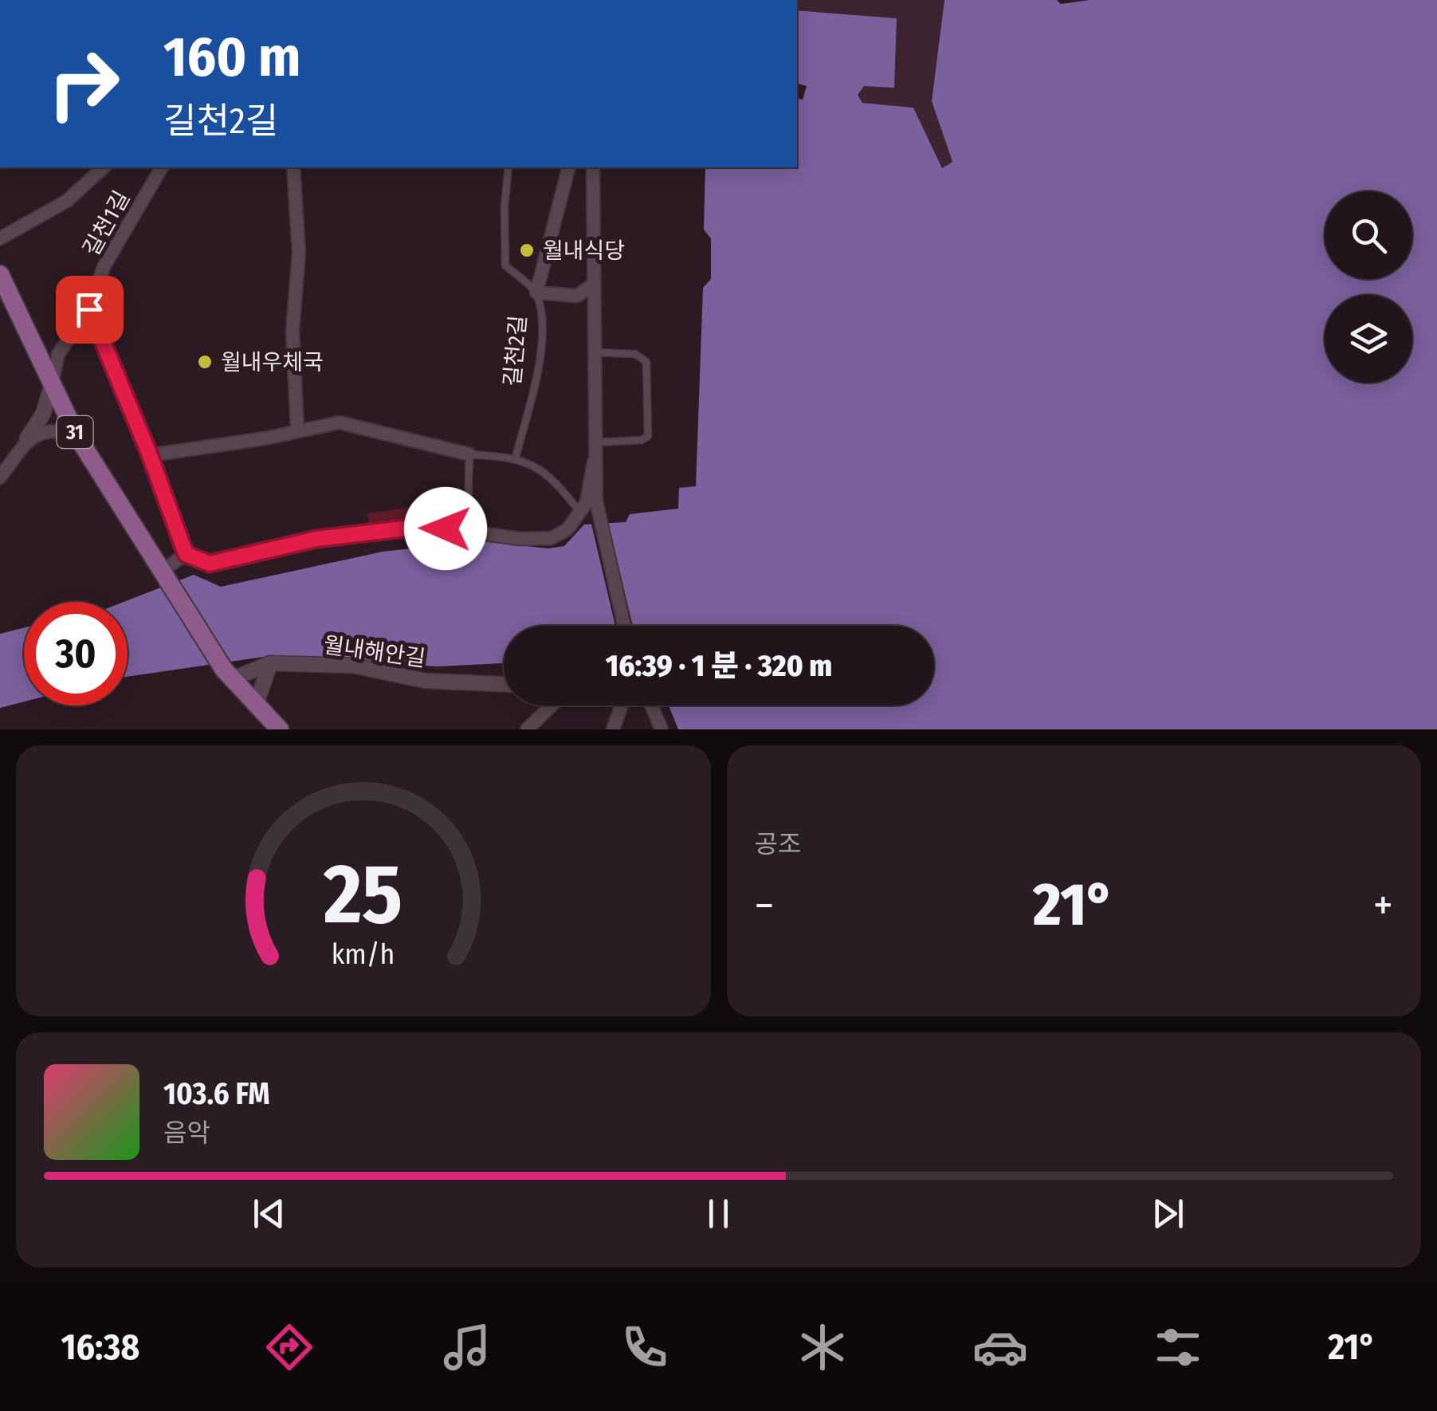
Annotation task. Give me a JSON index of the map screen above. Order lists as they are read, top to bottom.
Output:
{
  "streets": {
    "main road": ["31"],
    "street": ["길천1길", "월내해안길"],
    "lane": ["길천2길"]
  },
  "crossings": [
    ["길천1길", "31"]
  ],
  "places": ["월내식당", "월내우체국"],
  "page": {
    "turn": ["160 m", "길천2길"],
    "limit": "30",
    "trip": "16:39 · 1 분 · 320 m",
    "tile": "공조",
    "heat": ["−", "21°", "+"],
    "song": ["103.6 FM", "음악"],
    "tabs": ["16:38", "21°"],
    "gauge": ["25", "km/h"]
  }
}
